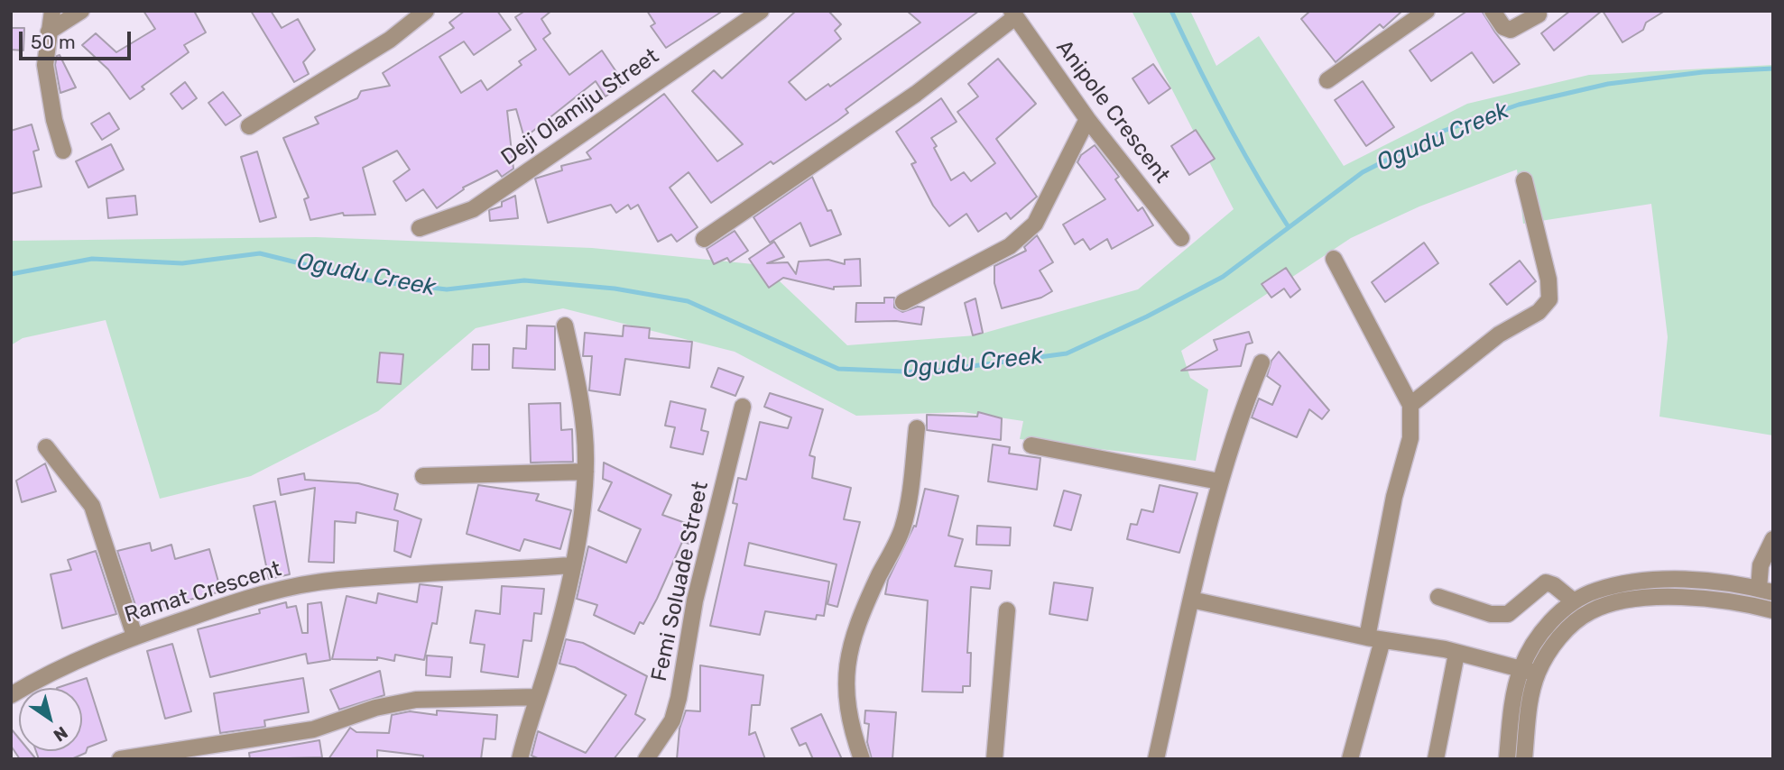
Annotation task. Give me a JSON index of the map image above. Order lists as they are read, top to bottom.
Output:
{
  "streets": {
    "street": [
      "Deji Olamiju Street",
      "Anipole Crescent",
      "Femi Soluade Street",
      "Ramat Crescent"
    ]
  },
  "water": ["Ogudu Creek"],
  "scale_bar": "50 m",
  "north": "bottom right"
}
